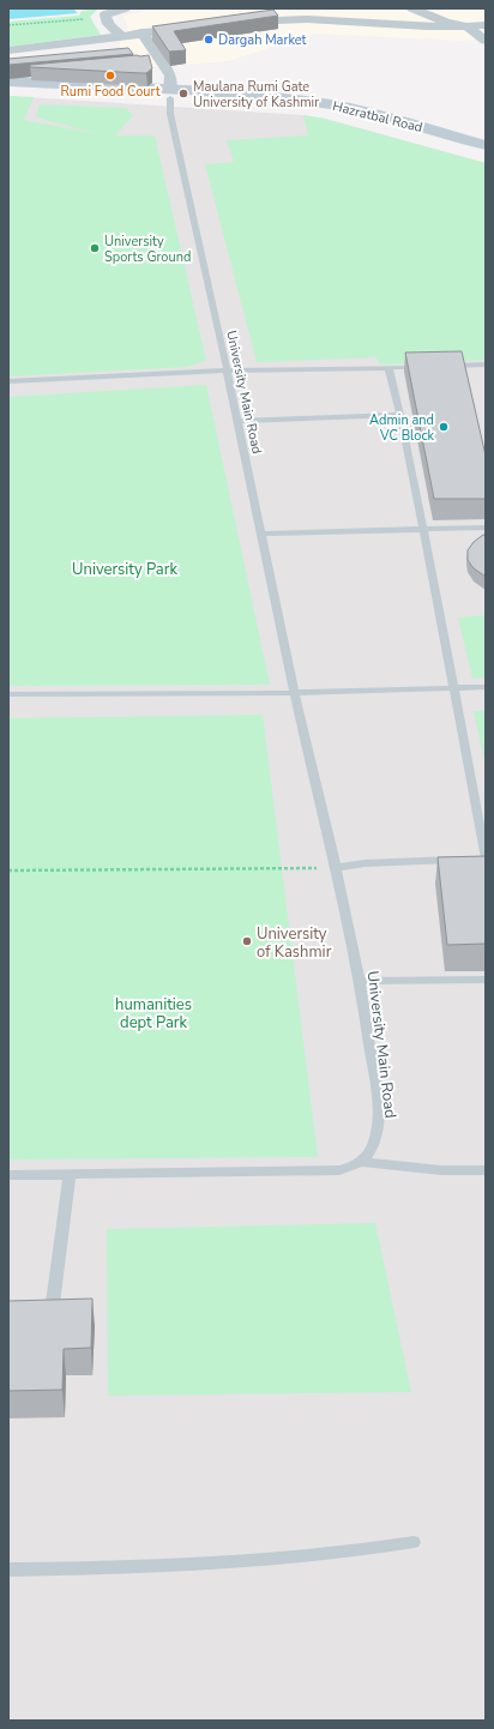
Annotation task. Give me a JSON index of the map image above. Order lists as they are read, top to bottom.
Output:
{
  "streets": {
    "main road": ["Hazratbal Road"],
    "lane": ["University Main Road"]
  },
  "crossings": [
    ["Hazratbal Road", "University Main Road"]
  ],
  "parks": ["University Park", "humanities dept Park"],
  "places": [
    "Dargah Market",
    "Rumi Food Court",
    "Maulana Rumi Gate University of Kashmir",
    "University Sports Ground",
    "Admin and VC Block",
    "University of Kashmir"
  ]
}
